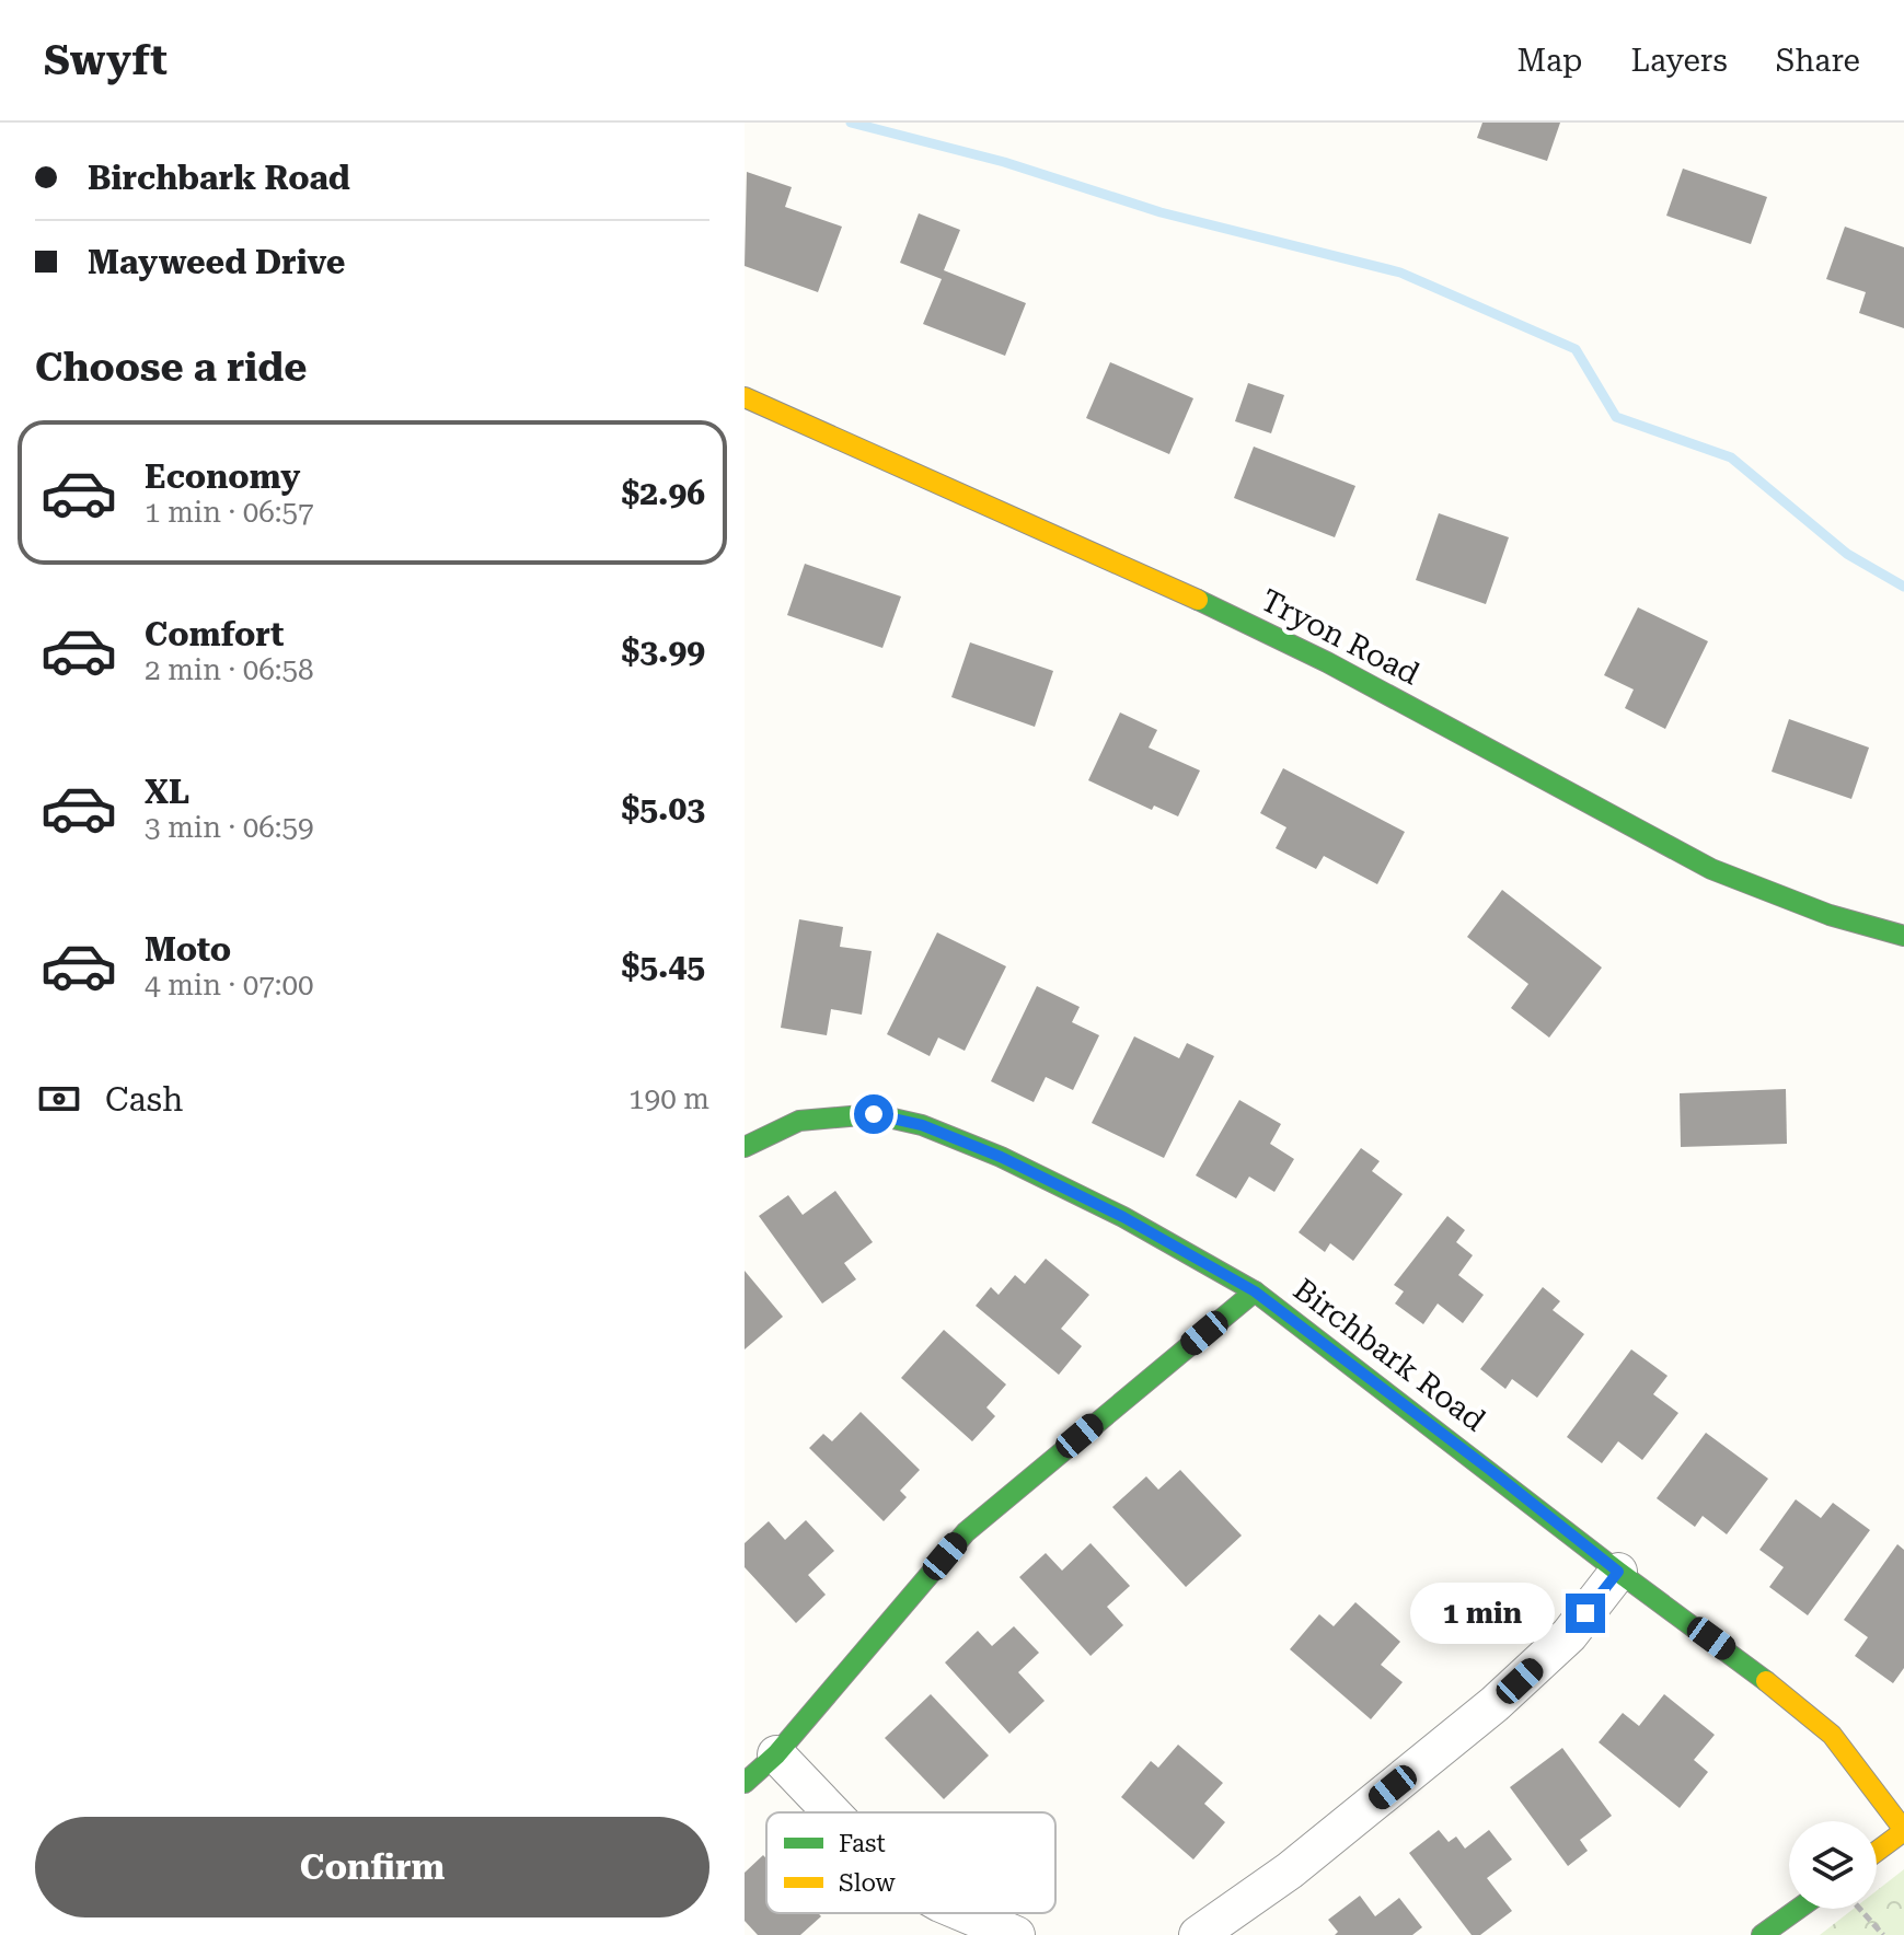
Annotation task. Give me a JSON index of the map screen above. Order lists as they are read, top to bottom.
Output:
{
  "streets": {
    "street": ["Tryon Road", "Birchbark Road"]
  },
  "legend": ["Fast", "Slow"],
  "page": {
    "header": "Swyft",
    "nav": ["Map", "Layers", "Share"],
    "banner": ["Birchbark Road", "Mayweed Drive"],
    "heading": "Choose a ride",
    "list": [
      {
        "name": "Economy",
        "note": "1 min · 06:57",
        "value": "$2.96"
      },
      {
        "name": "Comfort",
        "note": "2 min · 06:58",
        "value": "$3.99"
      },
      {
        "name": "XL",
        "note": "3 min · 06:59",
        "value": "$5.03"
      },
      {
        "name": "Moto",
        "note": "4 min · 07:00",
        "value": "$5.45"
      }
    ],
    "pay": ["Cash", "190 m"],
    "bubble": "1 min",
    "buttons": "Confirm"
  }
}
